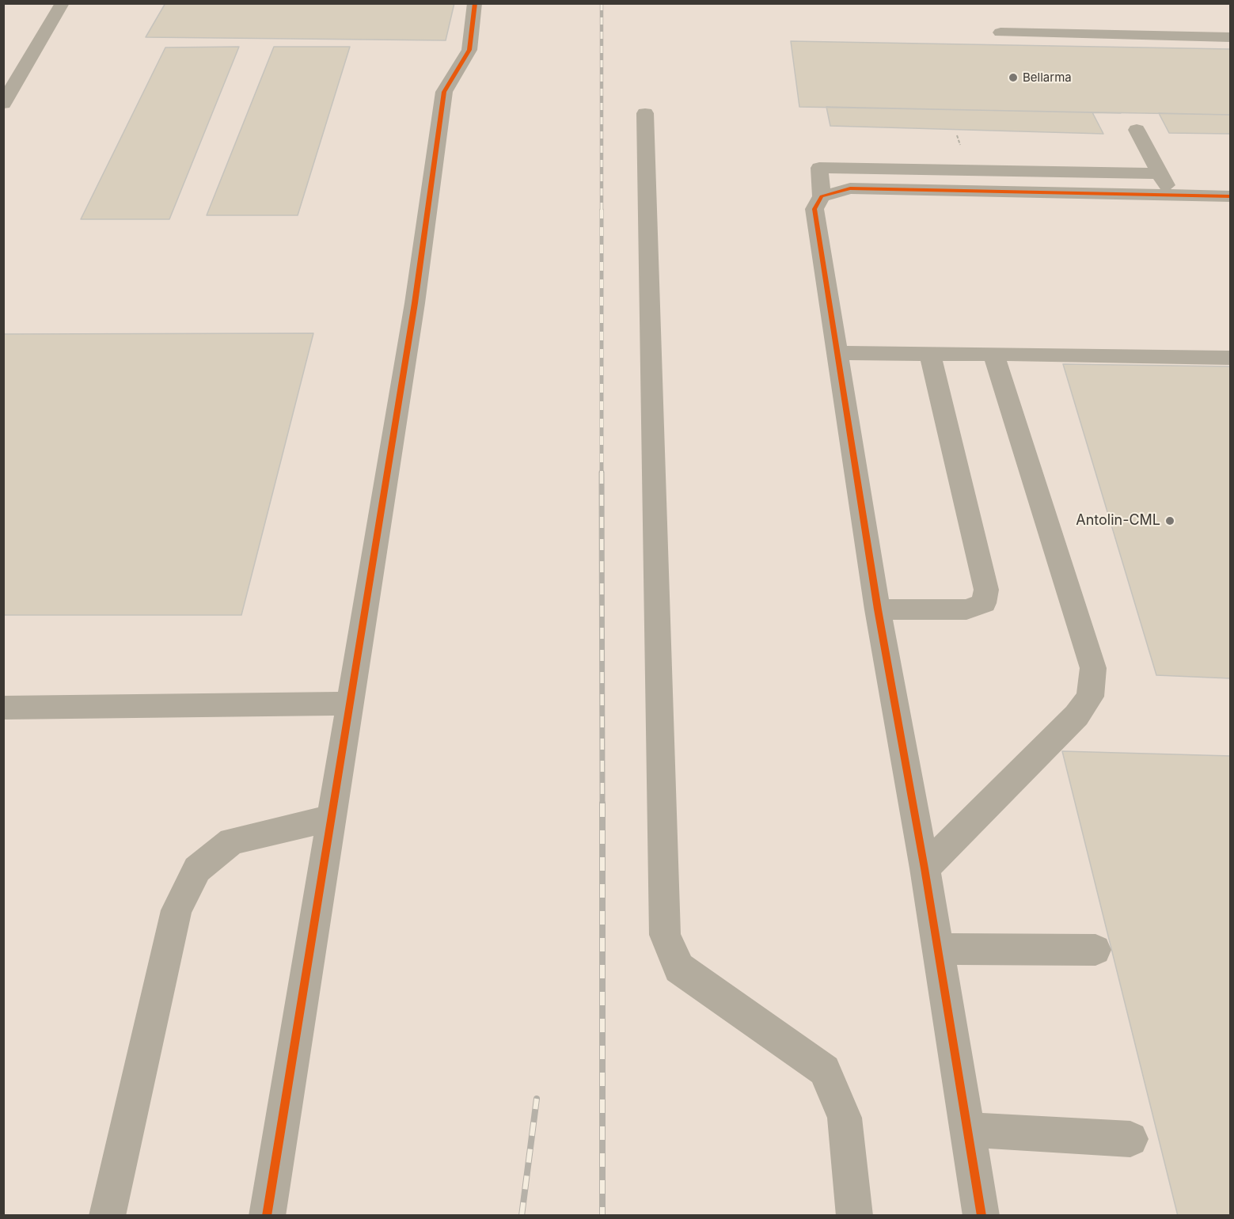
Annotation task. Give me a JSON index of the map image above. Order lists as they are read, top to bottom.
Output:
{
  "places": ["Bellarma", "Antolin-CML"]
}
